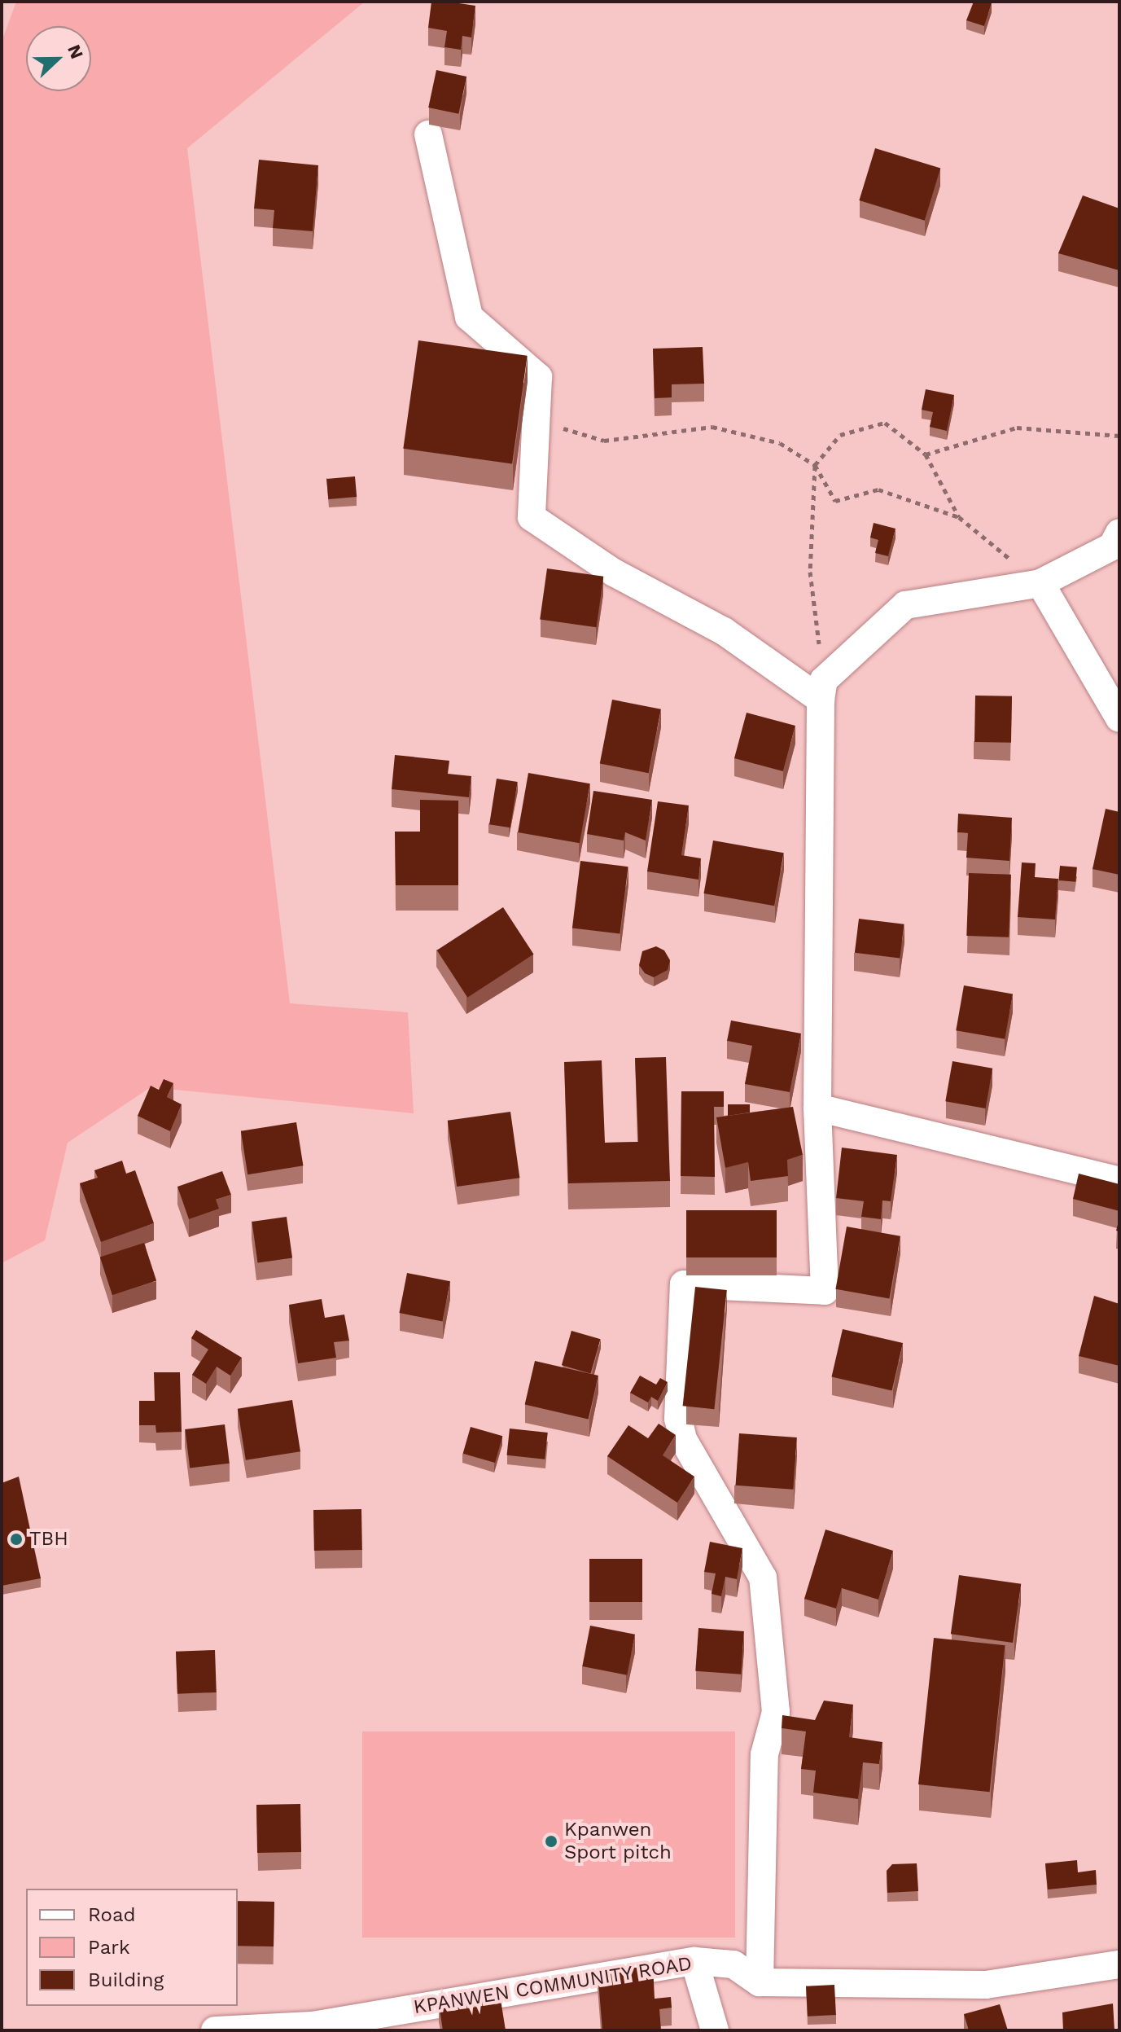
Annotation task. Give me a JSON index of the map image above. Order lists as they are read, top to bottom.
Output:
{
  "streets": {
    "street": ["KPANWEN COMMUNITY ROAD"]
  },
  "places": ["TBH", "Kpanwen Sport pitch"],
  "legend": ["Road", "Park", "Building"],
  "north": "right"
}
